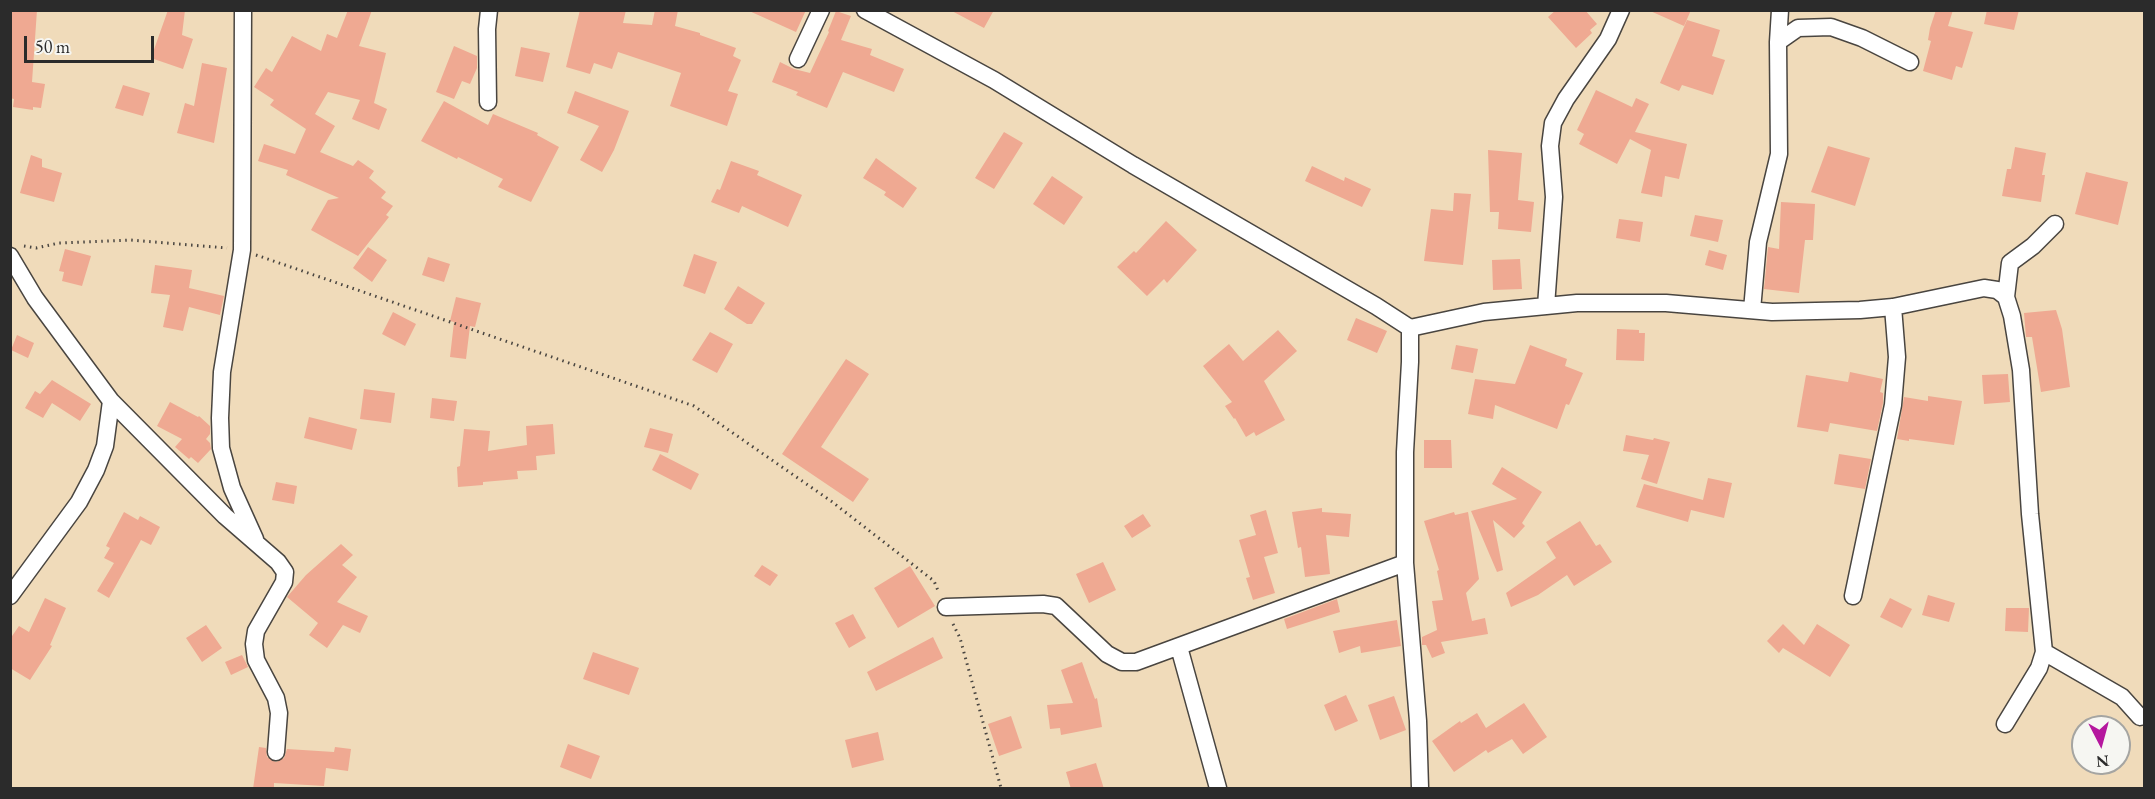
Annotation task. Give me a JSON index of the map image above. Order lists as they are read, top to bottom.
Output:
{
  "scale_bar": "50 m",
  "north": "bottom"
}
